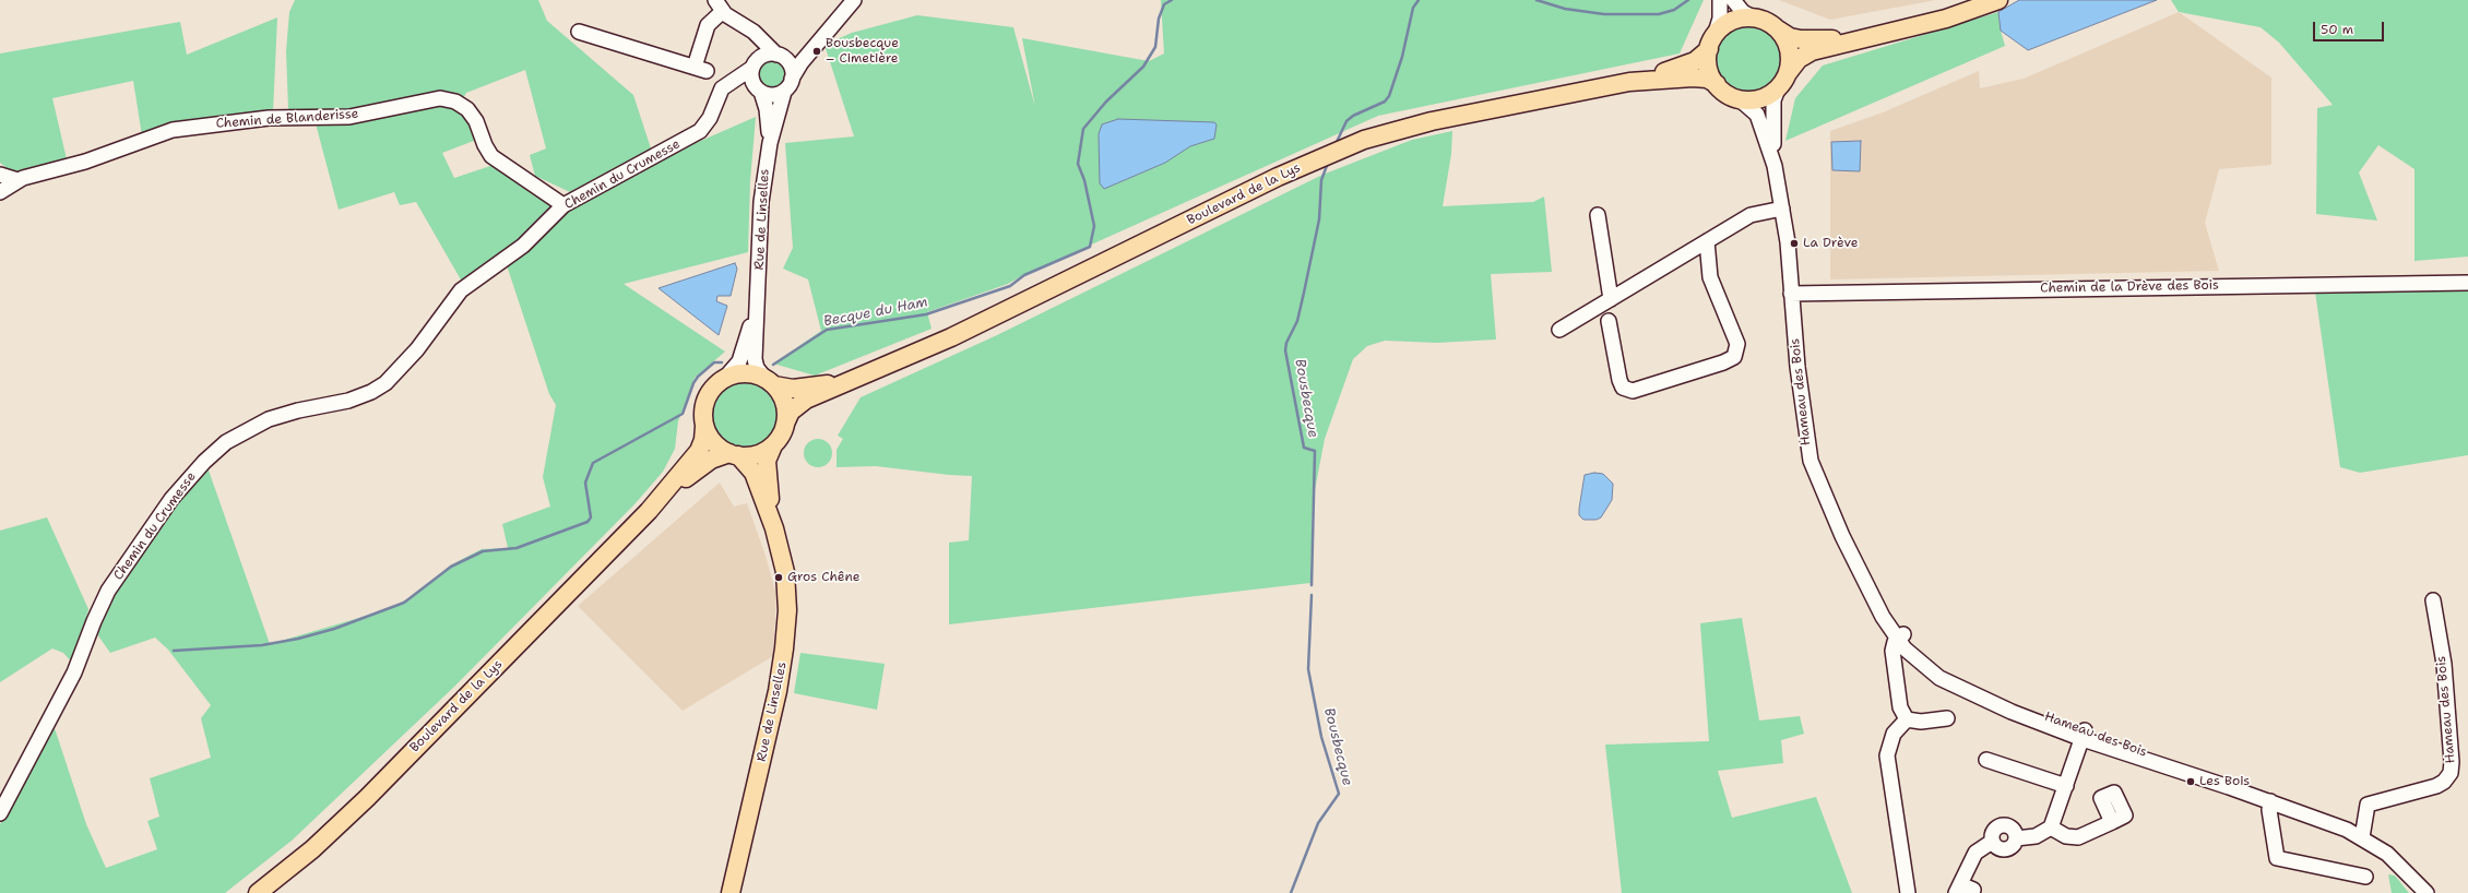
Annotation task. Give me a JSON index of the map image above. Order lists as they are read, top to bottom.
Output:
{
  "streets": {
    "main road": ["Boulevard de la Lys", "Rue de Linselles"],
    "street": [
      "Chemin de Blanderisse",
      "Chemin du Crumesse",
      "Chemin de la Drève des Bois",
      "Hameau des Bois"
    ]
  },
  "crossings": [
    ["Chemin de Blanderisse", "Chemin du Crumesse"],
    ["Chemin du Crumesse", "Rue de Linselles"],
    ["Boulevard de la Lys", "Rue de Linselles"],
    ["Boulevard de la Lys", "Hameau des Bois"],
    ["Chemin de la Drève des Bois", "Hameau des Bois"]
  ],
  "water": ["Becque du Ham", "Bousbecque"],
  "places": [
    "Bousbecque – Cimetière",
    "La Drève",
    "Gros Chêne",
    "Les Bois"
  ],
  "scale_bar": "50 m"
}
